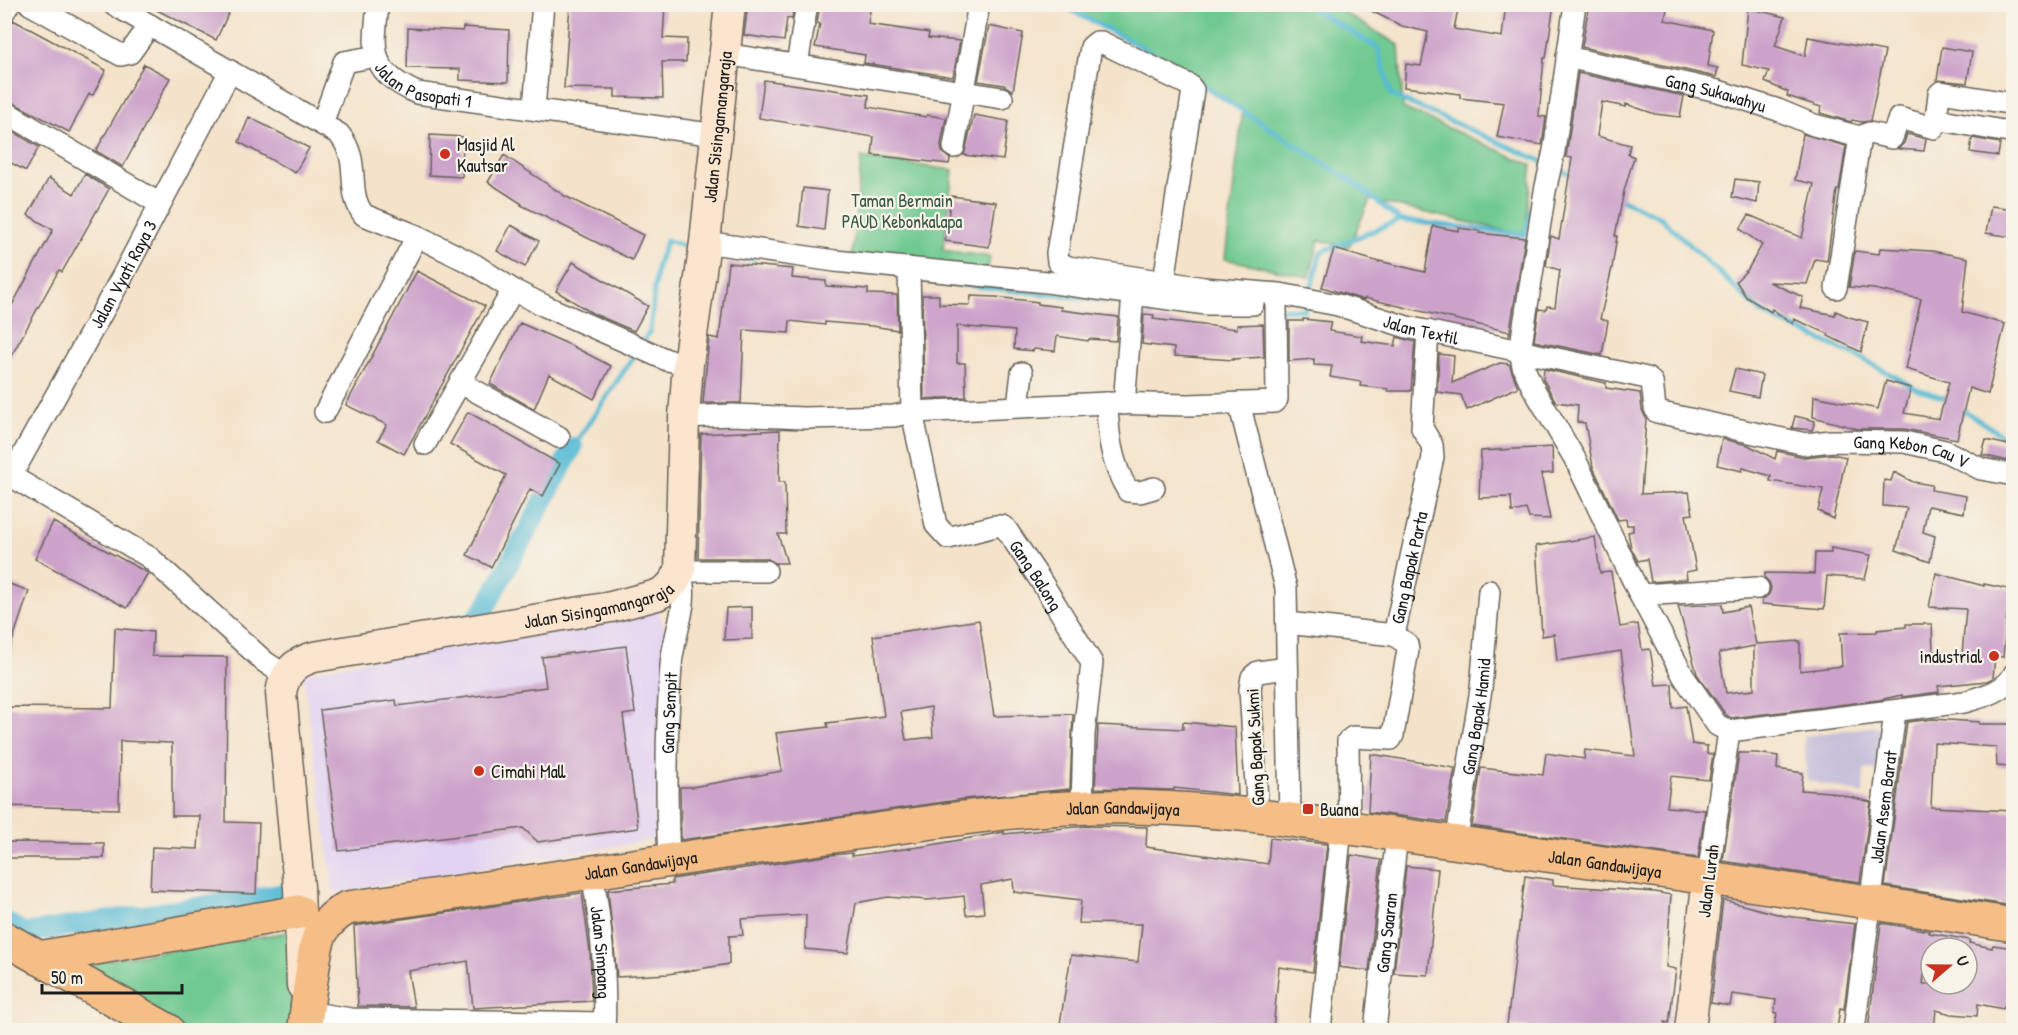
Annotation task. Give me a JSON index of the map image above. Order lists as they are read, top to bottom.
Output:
{
  "streets": {
    "main road": ["Jalan Sisingamangaraja", "Jalan Gandawijaya", "Jalan Lurah"],
    "street": [
      "Jalan Pasopati 1",
      "Gang Sukawahyu",
      "Jalan Vyati Raya 3",
      "Jalan Textil",
      "Gang Kebon Cau V",
      "Gang Bapak Parta",
      "Gang Balong",
      "Gang Sempit",
      "Gang Bapak Hamid",
      "Gang Bapak Sukmi",
      "Jalan Asem Barat",
      "Gang Saaran",
      "Jalan Simpang"
    ]
  },
  "crossings": [
    ["Jalan Pasopati 1", "Jalan Sisingamangaraja"],
    ["Jalan Sisingamangaraja", "Gang Sempit"],
    ["Jalan Textil", "Gang Kebon Cau V"],
    ["Jalan Textil", "Gang Bapak Parta"],
    ["Gang Bapak Parta", "Jalan Gandawijaya"],
    ["Gang Balong", "Jalan Gandawijaya"],
    ["Gang Sempit", "Jalan Gandawijaya"],
    ["Gang Bapak Hamid", "Jalan Gandawijaya"],
    ["Gang Bapak Sukmi", "Jalan Gandawijaya"],
    ["Jalan Asem Barat", "Jalan Gandawijaya"],
    ["Jalan Gandawijaya", "Jalan Lurah"],
    ["Jalan Gandawijaya", "Gang Saaran"],
    ["Jalan Gandawijaya", "Jalan Simpang"]
  ],
  "parks": ["Taman Bermain PAUD Kebonkalapa"],
  "places": {
    "other": ["Masjid Al Kautsar", "industrial", "Cimahi Mall"],
    "transit": ["Buana"]
  },
  "scale_bar": "50 m",
  "north": "right"
}
